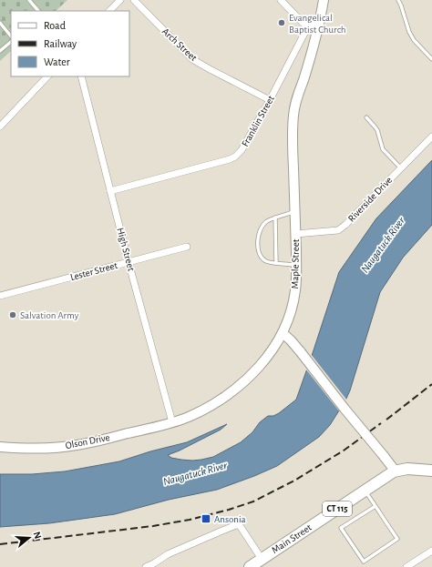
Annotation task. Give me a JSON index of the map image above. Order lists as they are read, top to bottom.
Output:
{
  "streets": {
    "main road": [
      "Maple Street",
      "Olson Drive",
      "CT 115",
      "Main Street"
    ],
    "street": [
      "Arch Street",
      "Franklin Street",
      "Riverside Drive",
      "High Street",
      "Lester Street"
    ]
  },
  "crossings": [
    ["Arch Street", "Franklin Street"],
    ["Franklin Street", "High Street"],
    ["Riverside Drive", "Maple Street"],
    ["High Street", "Lester Street"],
    ["High Street", "Olson Drive"]
  ],
  "water": ["Naugatuck River"],
  "places": {
    "other": ["Evangelical Baptist Church", "Salvation Army"],
    "transit": ["Ansonia"]
  },
  "legend": ["Road", "Railway", "Water"],
  "north": "right"
}
